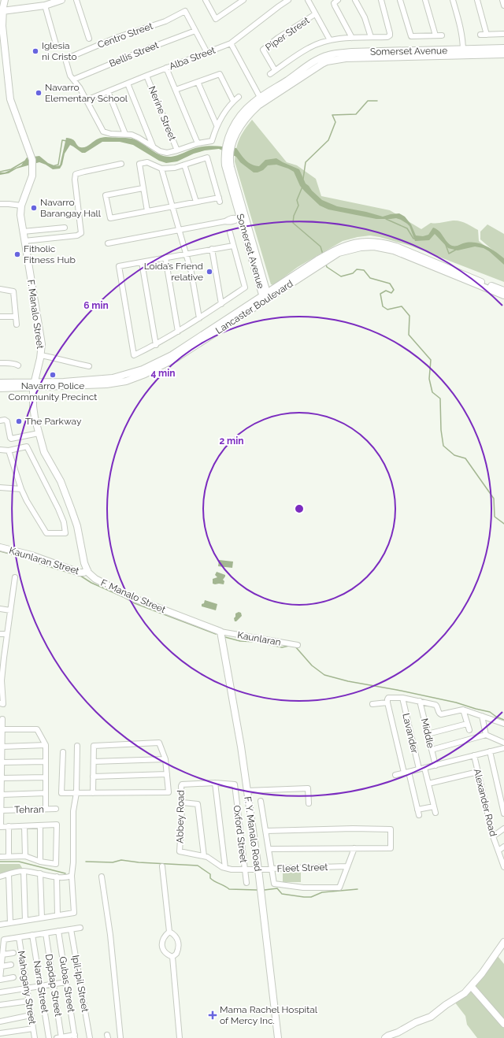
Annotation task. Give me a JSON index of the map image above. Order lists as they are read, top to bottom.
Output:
{
  "streets": {
    "street": [
      "Piper Street",
      "Centro Street",
      "Somerset Avenue",
      "Bellis Street",
      "Alba Street",
      "Nerine Street",
      "Lancaster Boulevard",
      "F. Manalo Street",
      "Kaunlaran Street",
      "Kaunlaran",
      "Lavander",
      "Middle",
      "Alexander Road",
      "Tehran",
      "Abbey Road",
      "Oxford Street",
      "F. Y. Manalo Road",
      "Fleet Street",
      "Ipil-Ipil Street",
      "Gubas Street",
      "Dapdap Street",
      "Narra Street",
      "Mahogany Street"
    ]
  },
  "crossings": [
    ["Centro Street", "Bellis Street"],
    ["Somerset Avenue", "Lancaster Boulevard"],
    ["Alba Street", "Nerine Street"],
    ["Lancaster Boulevard", "F. Manalo Street"],
    ["F. Manalo Street", "Kaunlaran Street"],
    ["F. Manalo Street", "Kaunlaran"],
    ["F. Manalo Street", "F. Y. Manalo Road"],
    ["Kaunlaran", "F. Y. Manalo Road"],
    ["Abbey Road", "Oxford Street"],
    ["Oxford Street", "Fleet Street"],
    ["F. Y. Manalo Road", "Fleet Street"]
  ],
  "places": {
    "other": [
      "Iglesia ni Cristo",
      "Navarro Elementary School",
      "Navarro Barangay Hall",
      "Fitholic Fitness Hub",
      "Loida’s Friend relative",
      "Navarro Police Community Precinct",
      "The Parkway"
    ],
    "health": ["Mama Rachel Hospital of Mercy Inc."]
  },
  "rings": ["6 min", "4 min", "2 min"]
}
